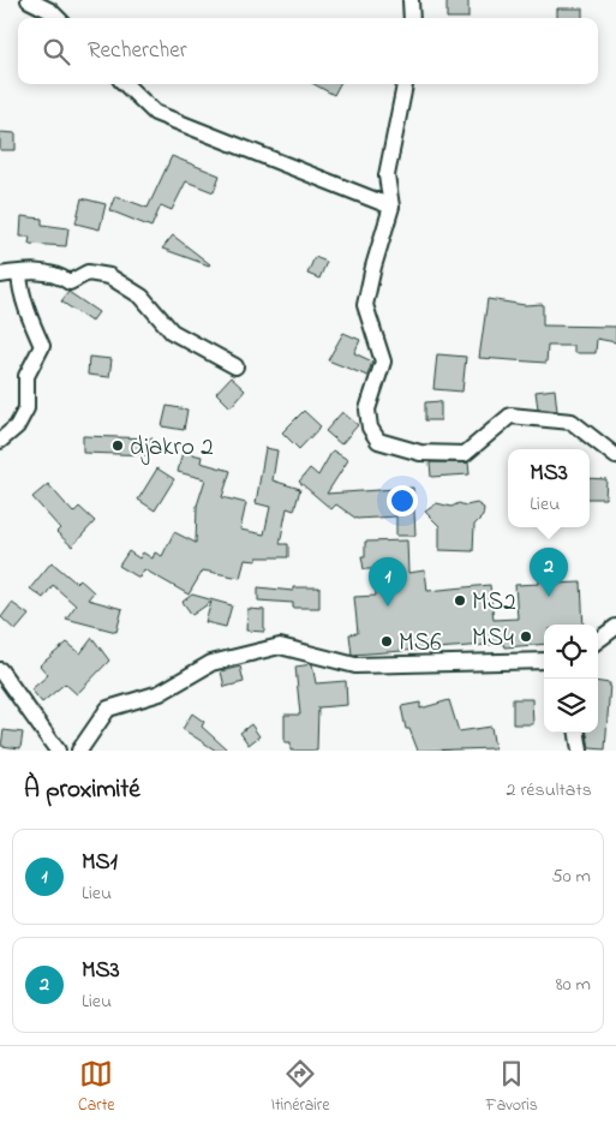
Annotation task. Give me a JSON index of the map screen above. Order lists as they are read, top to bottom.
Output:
{
  "places": [
    "djakro 2",
    "MS2",
    "MS4",
    "MS6"
  ],
  "page": {
    "search": "Rechercher",
    "popup": ["MS3", "Lieu"],
    "pins": ["2", "1"],
    "heading": ["À proximité", "2 résultats"],
    "list": [
      {
        "mark": "1",
        "name": "MS1",
        "note": "Lieu",
        "value": "50 m"
      },
      {
        "mark": "2",
        "name": "MS3",
        "note": "Lieu",
        "value": "80 m"
      }
    ],
    "nav": ["Carte", "Itinéraire", "Favoris"]
  }
}
